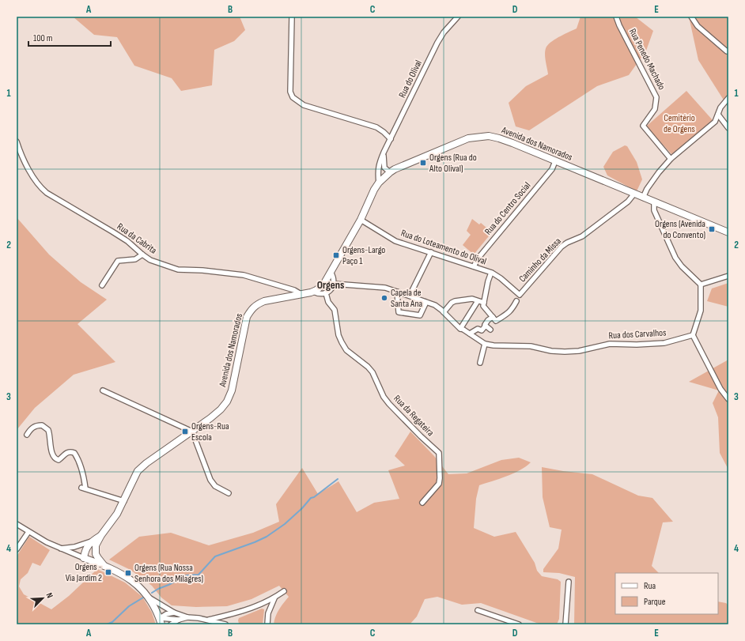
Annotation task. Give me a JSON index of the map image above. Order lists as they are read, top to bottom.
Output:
{
  "streets": {
    "street": [
      "Rua Penedo Machado",
      "Rua do Olival",
      "Avenida dos Namorados",
      "Rua do Centro Social",
      "Rua da Cabrita",
      "Rua do Loteamento do Olival",
      "Caminho da Missa",
      "Rua dos Carvalhos",
      "Rua da Regateira"
    ]
  },
  "crossings": [
    ["Rua do Olival", "Avenida dos Namorados"],
    ["Avenida dos Namorados", "Rua do Centro Social"],
    ["Avenida dos Namorados", "Rua da Cabrita"],
    ["Avenida dos Namorados", "Rua do Loteamento do Olival"],
    ["Avenida dos Namorados", "Caminho da Missa"],
    ["Rua do Centro Social", "Rua do Loteamento do Olival"],
    ["Rua do Loteamento do Olival", "Caminho da Missa"]
  ],
  "districts": ["Orgens"],
  "parks": ["Cemitério de Orgens"],
  "places": {
    "transit": [
      "Orgens (Rua do Alto Olival)",
      "Orgens (Avenida do Convento)",
      "Orgens-Largo Paço 1",
      "Orgens-Rua Escola",
      "Orgens - Via Jardim 2",
      "Orgens (Rua Nossa Senhora dos Milagres)"
    ],
    "other": ["Capela de Santa Ana"]
  },
  "legend": ["Rua", "Parque"],
  "scale_bar": "100 m",
  "north": "top right",
  "grid": {
    "columns": [
      "A",
      "B",
      "C",
      "D",
      "E"
    ],
    "rows": [
      "1",
      "2",
      "3",
      "4"
    ]
  }
}
